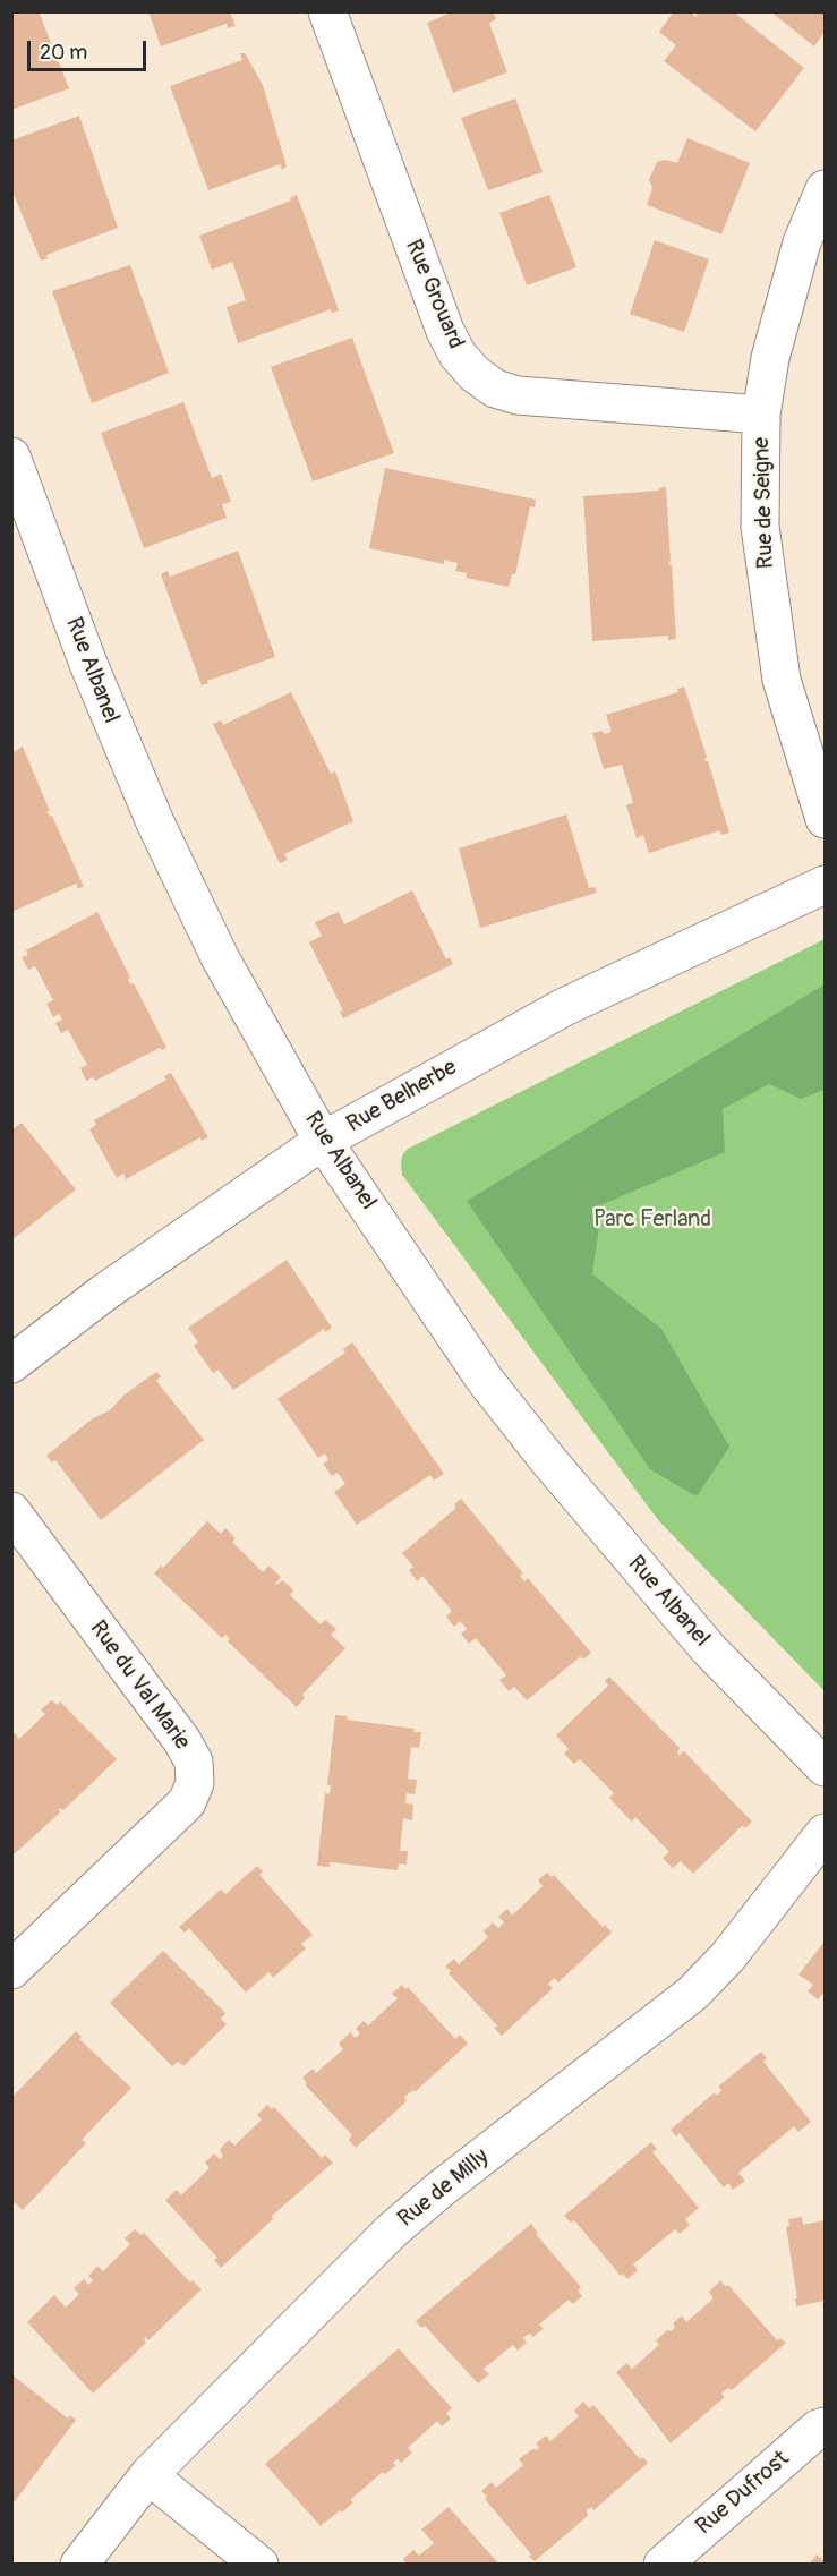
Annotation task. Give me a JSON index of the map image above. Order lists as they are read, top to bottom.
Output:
{
  "streets": {
    "street": [
      "Rue Grouard",
      "Rue de Seigne",
      "Rue Albanel",
      "Rue Belherbe",
      "Rue du Val Marie",
      "Rue de Milly",
      "Rue Dufrost"
    ]
  },
  "crossings": [
    ["Rue Grouard", "Rue de Seigne"],
    ["Rue Albanel", "Rue Belherbe"]
  ],
  "parks": ["Parc Ferland"],
  "scale_bar": "20 m"
}
